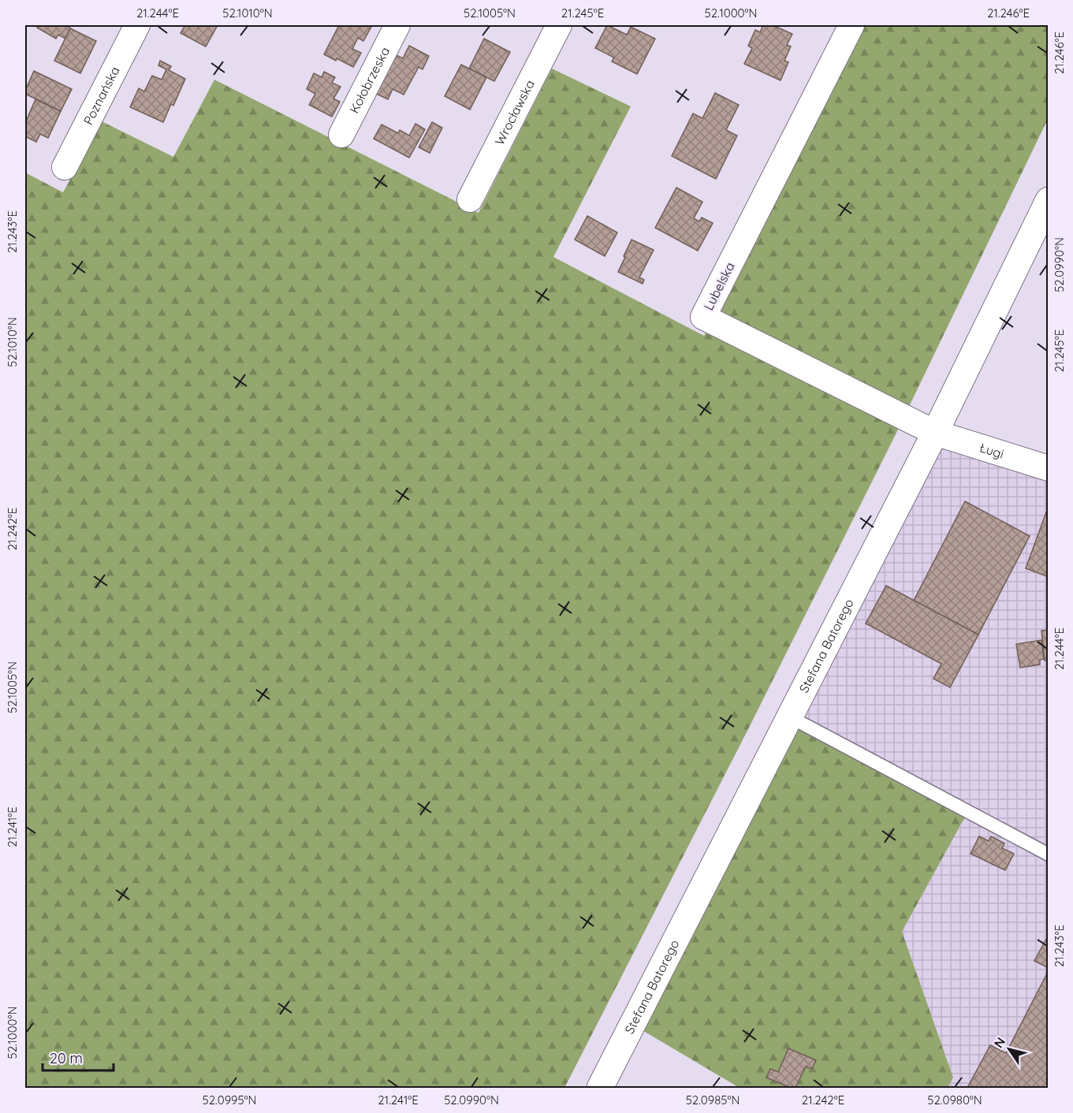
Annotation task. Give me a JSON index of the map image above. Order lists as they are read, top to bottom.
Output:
{
  "streets": {
    "street": [
      "Kołobrzeska",
      "Poznańska",
      "Wrocławska",
      "Lubelska",
      "Ługi",
      "Stefana Batorego"
    ]
  },
  "crossings": [
    ["Lubelska", "Ługi"],
    ["Lubelska", "Stefana Batorego"],
    ["Ługi", "Stefana Batorego"]
  ],
  "scale_bar": "20 m",
  "north": "top left",
  "coordinates": [
    "21.244°E",
    "52.1010°N",
    "52.1005°N",
    "21.245°E",
    "52.1000°N",
    "21.246°E",
    "21.243°E",
    "52.0990°N",
    "21.242°E",
    "21.241°E",
    "52.0995°N",
    "52.0985°N",
    "52.0980°N"
  ]
}
